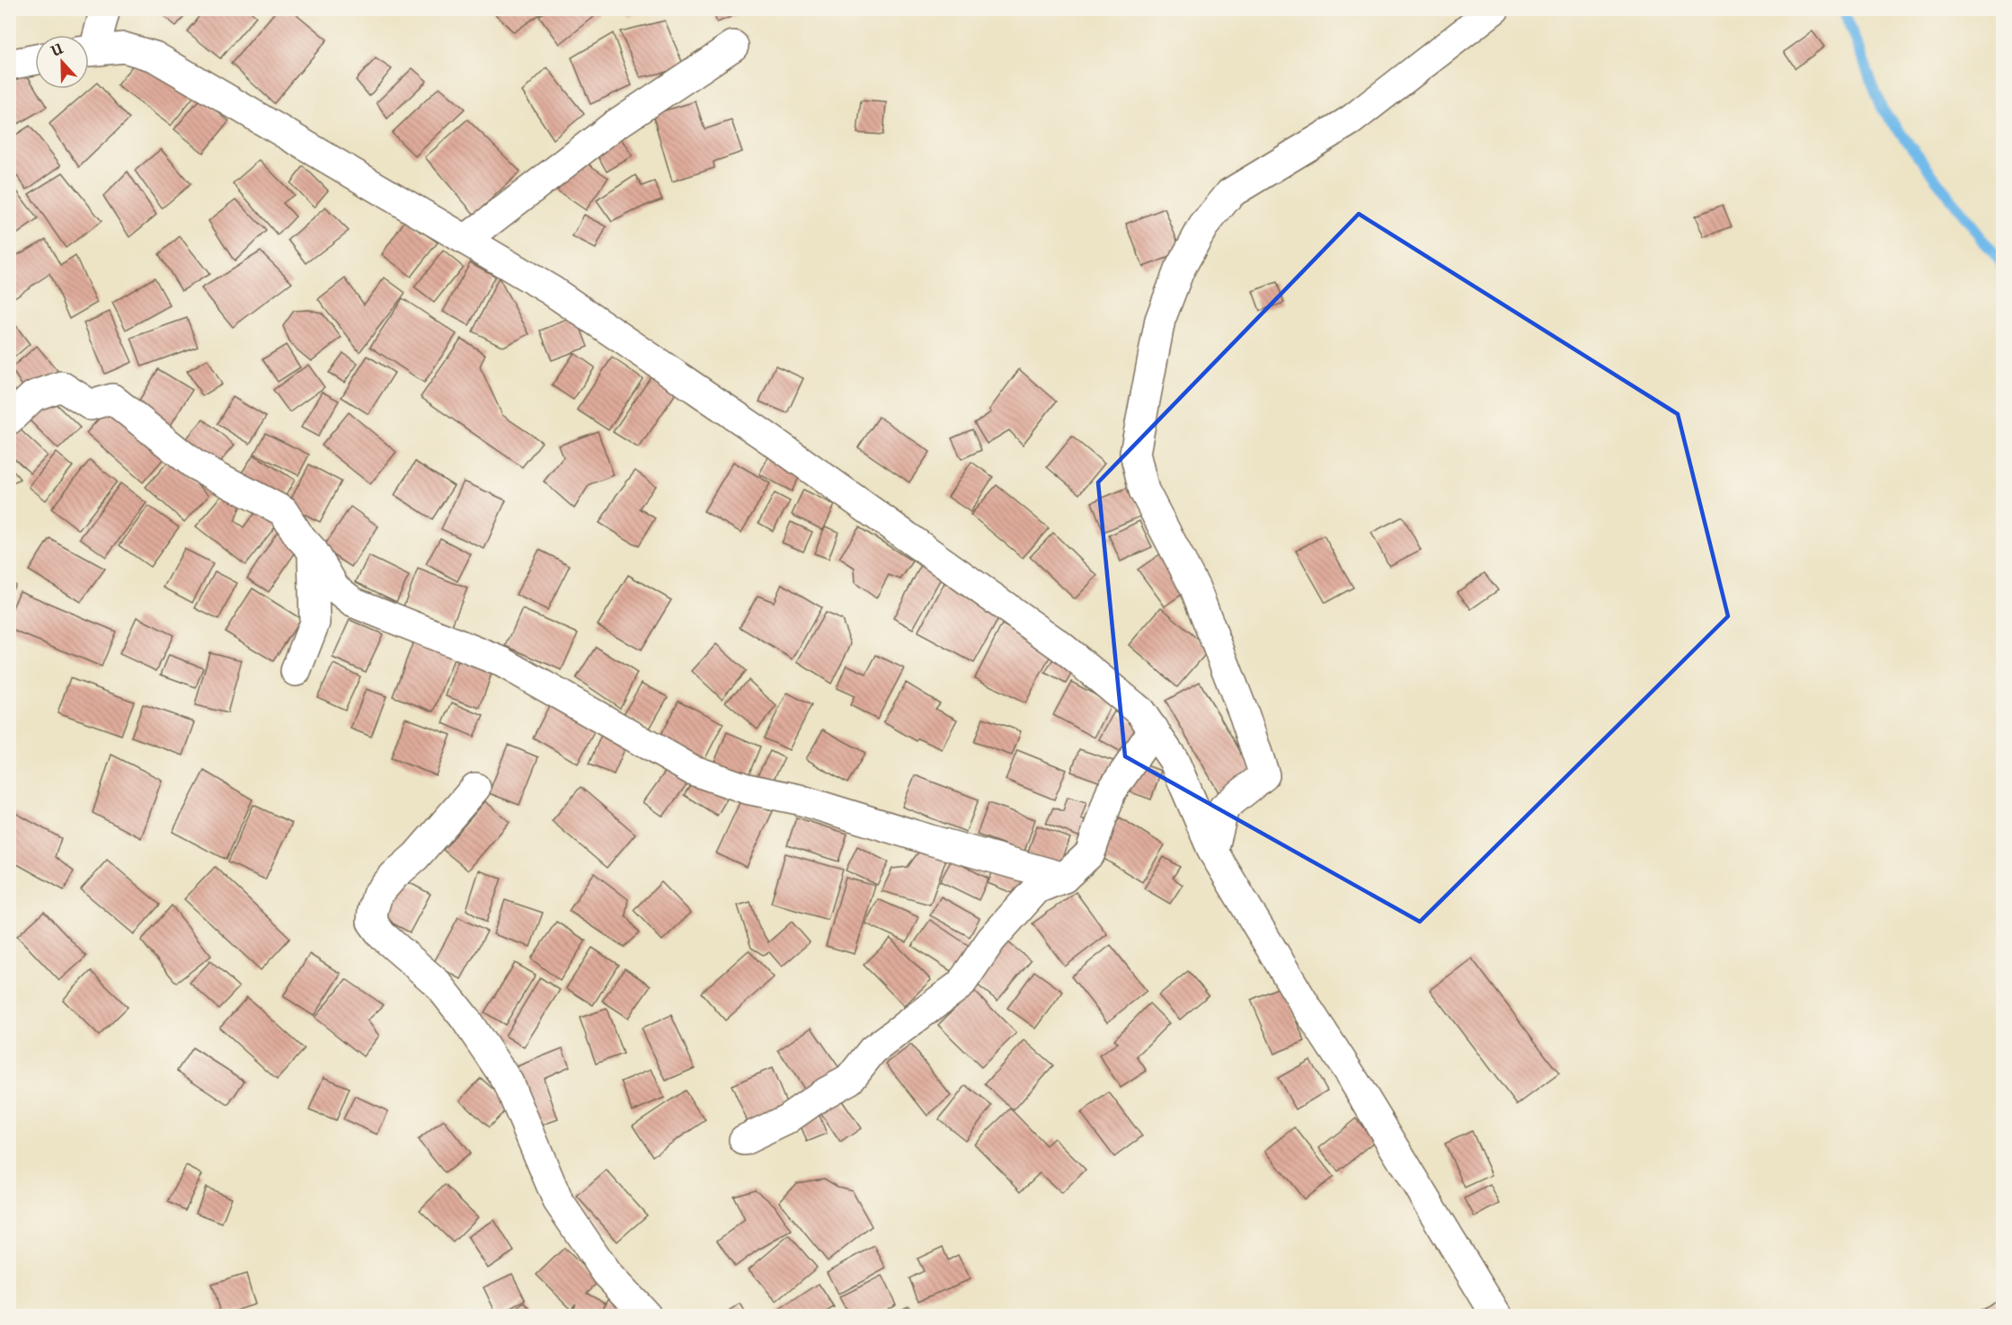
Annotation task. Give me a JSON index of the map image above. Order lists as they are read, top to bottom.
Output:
{
  "north": "top"
}
